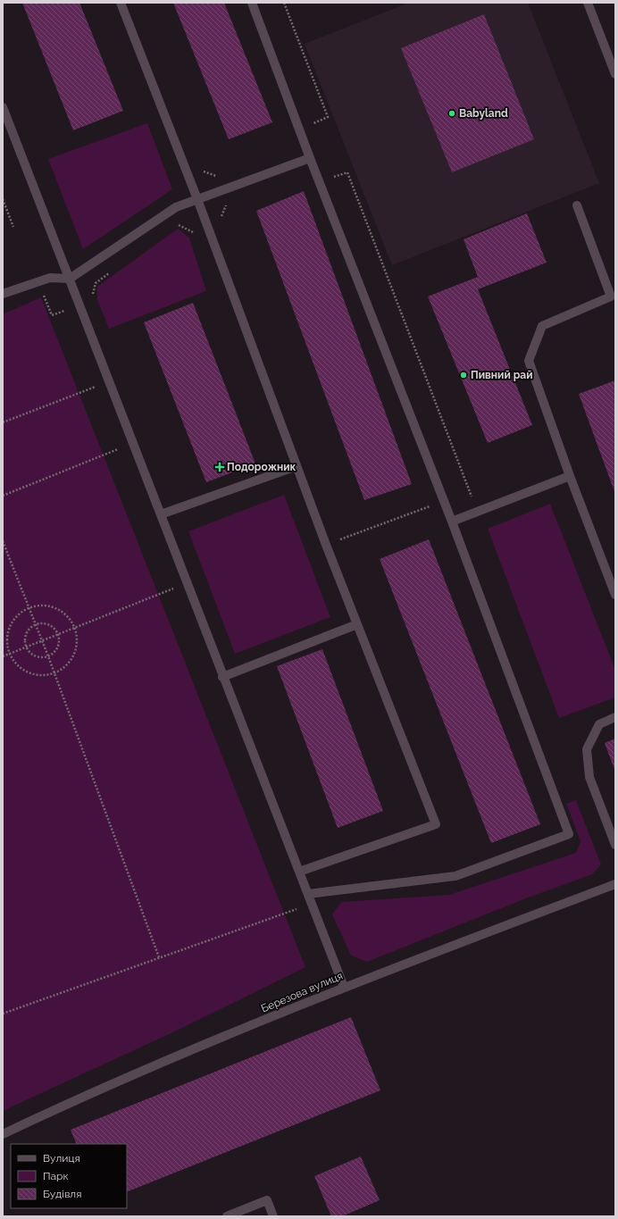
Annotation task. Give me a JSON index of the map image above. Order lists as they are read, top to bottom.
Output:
{
  "streets": {
    "street": ["Березова вулиця"]
  },
  "places": {
    "other": ["Babyland", "Пивний рай"],
    "health": ["Подорожник"]
  },
  "legend": ["Вулиця", "Парк", "Будівля"]
}
